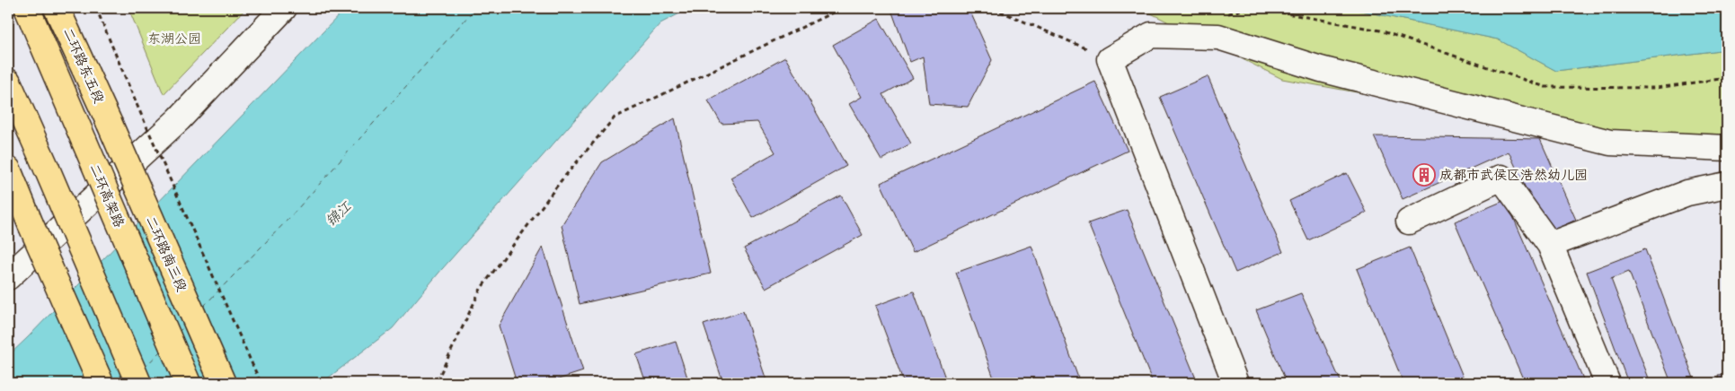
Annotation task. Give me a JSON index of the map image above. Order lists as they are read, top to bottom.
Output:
{
  "streets": {
    "main road": ["二环路东五段", "二环高架路", "二环路南三段"]
  },
  "crossings": [
    ["二环路东五段", "二环路南三段"]
  ],
  "water": ["锦江"],
  "parks": ["东湖公园"],
  "places": {
    "building": ["成都市武侯区浩然幼儿园"]
  }
}
